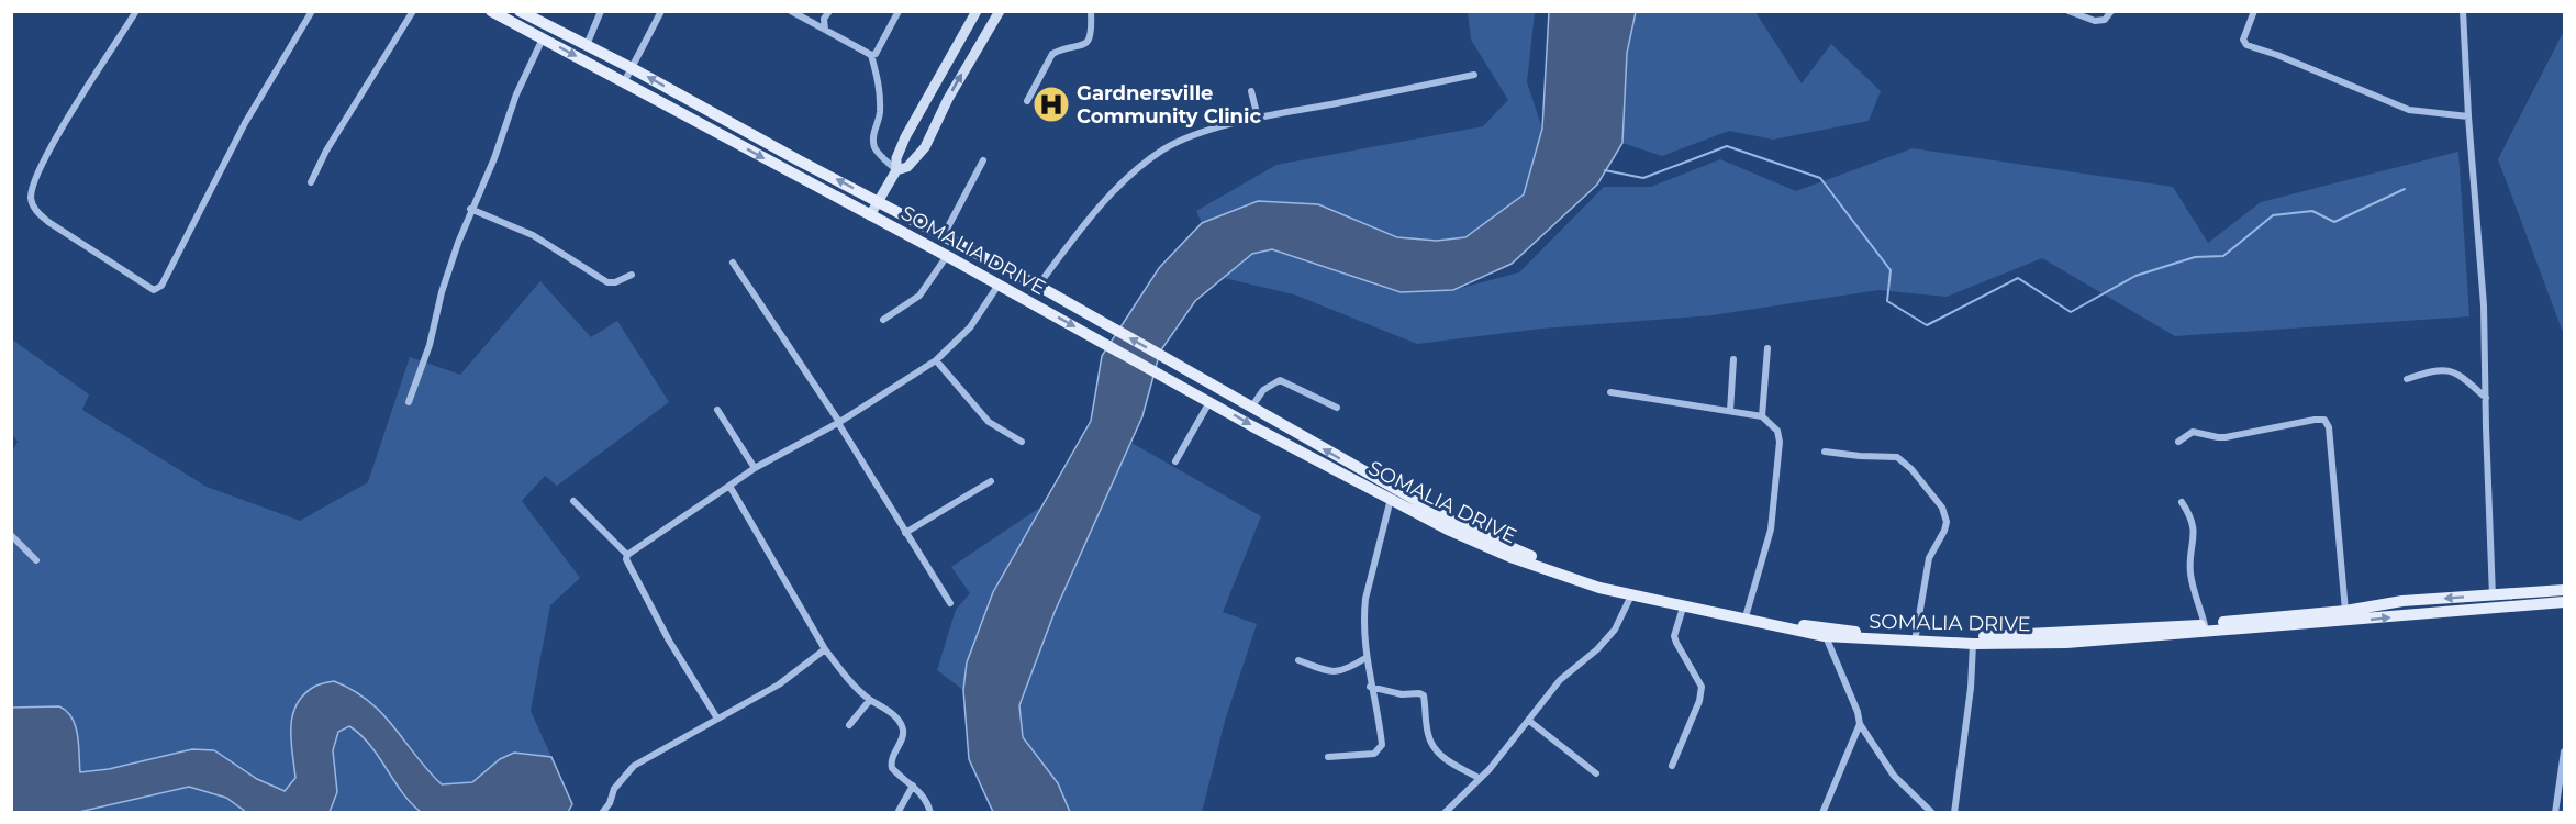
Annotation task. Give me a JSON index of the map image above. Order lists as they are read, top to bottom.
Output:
{
  "streets": {
    "main road": ["SOMALIA DRIVE"]
  },
  "places": {
    "hospital": ["Gardnersville Community Clinic"]
  }
}
